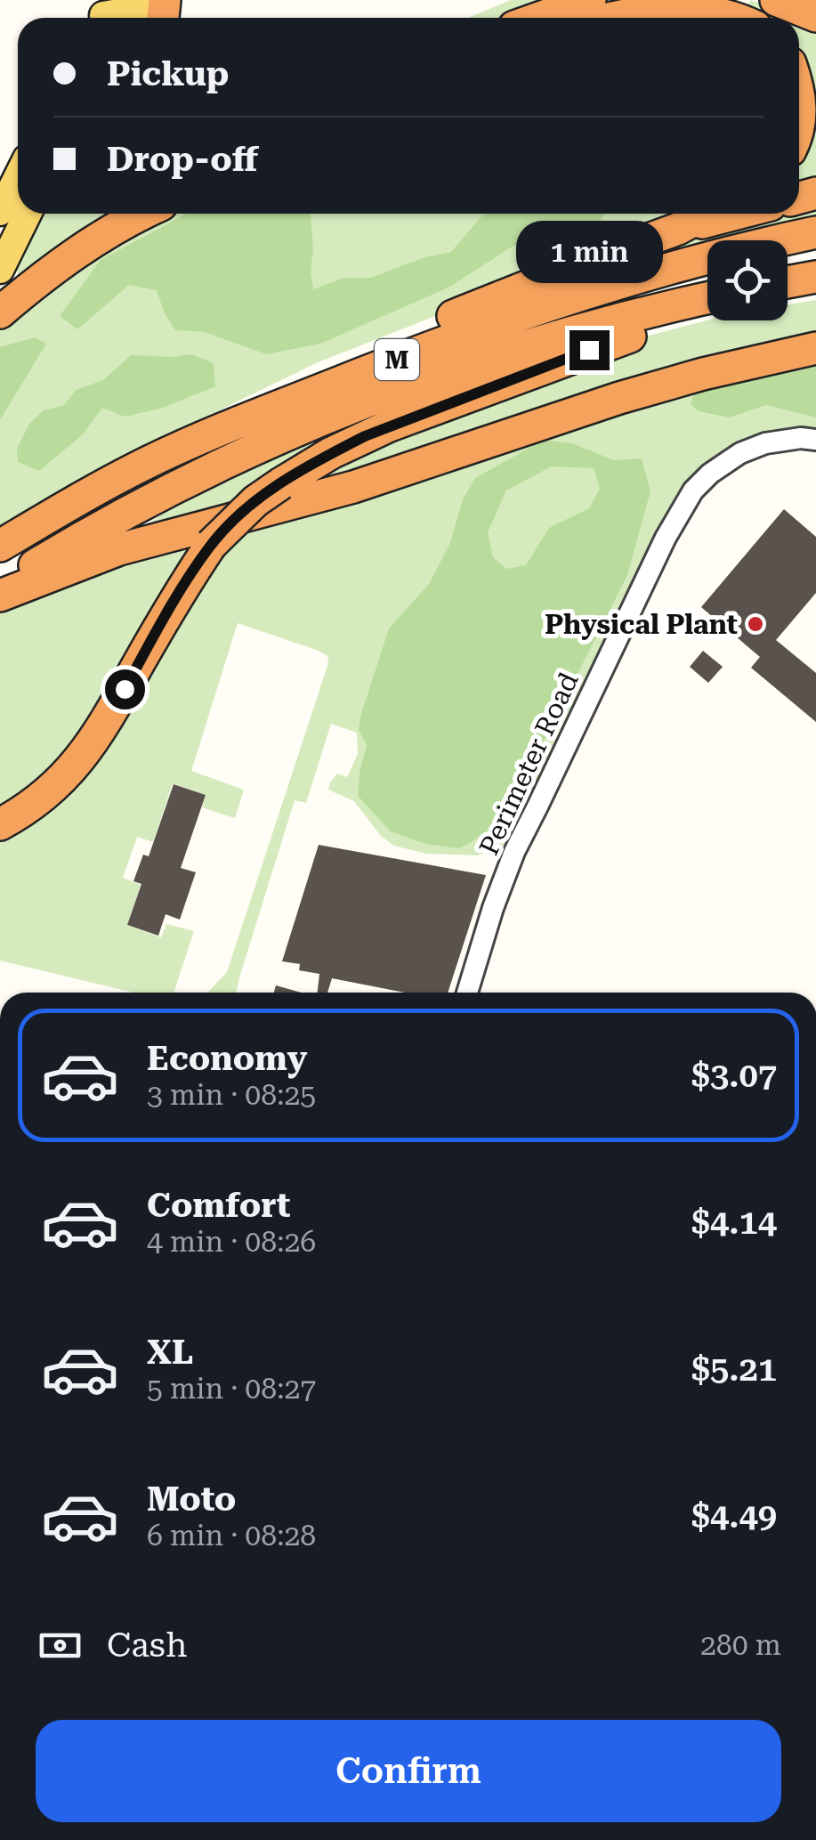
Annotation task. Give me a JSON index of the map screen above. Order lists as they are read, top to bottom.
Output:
{
  "streets": {
    "highway": ["M"],
    "street": ["Perimeter Road"]
  },
  "places": ["Physical Plant"],
  "page": {
    "banner": ["Pickup", "Drop-off"],
    "bubble": "1 min",
    "list": [
      {
        "name": "Economy",
        "note": "3 min · 08:25",
        "value": "$3.07"
      },
      {
        "name": "Comfort",
        "note": "4 min · 08:26",
        "value": "$4.14"
      },
      {
        "name": "XL",
        "note": "5 min · 08:27",
        "value": "$5.21"
      },
      {
        "name": "Moto",
        "note": "6 min · 08:28",
        "value": "$4.49"
      }
    ],
    "pay": ["Cash", "280 m"],
    "buttons": "Confirm"
  }
}
